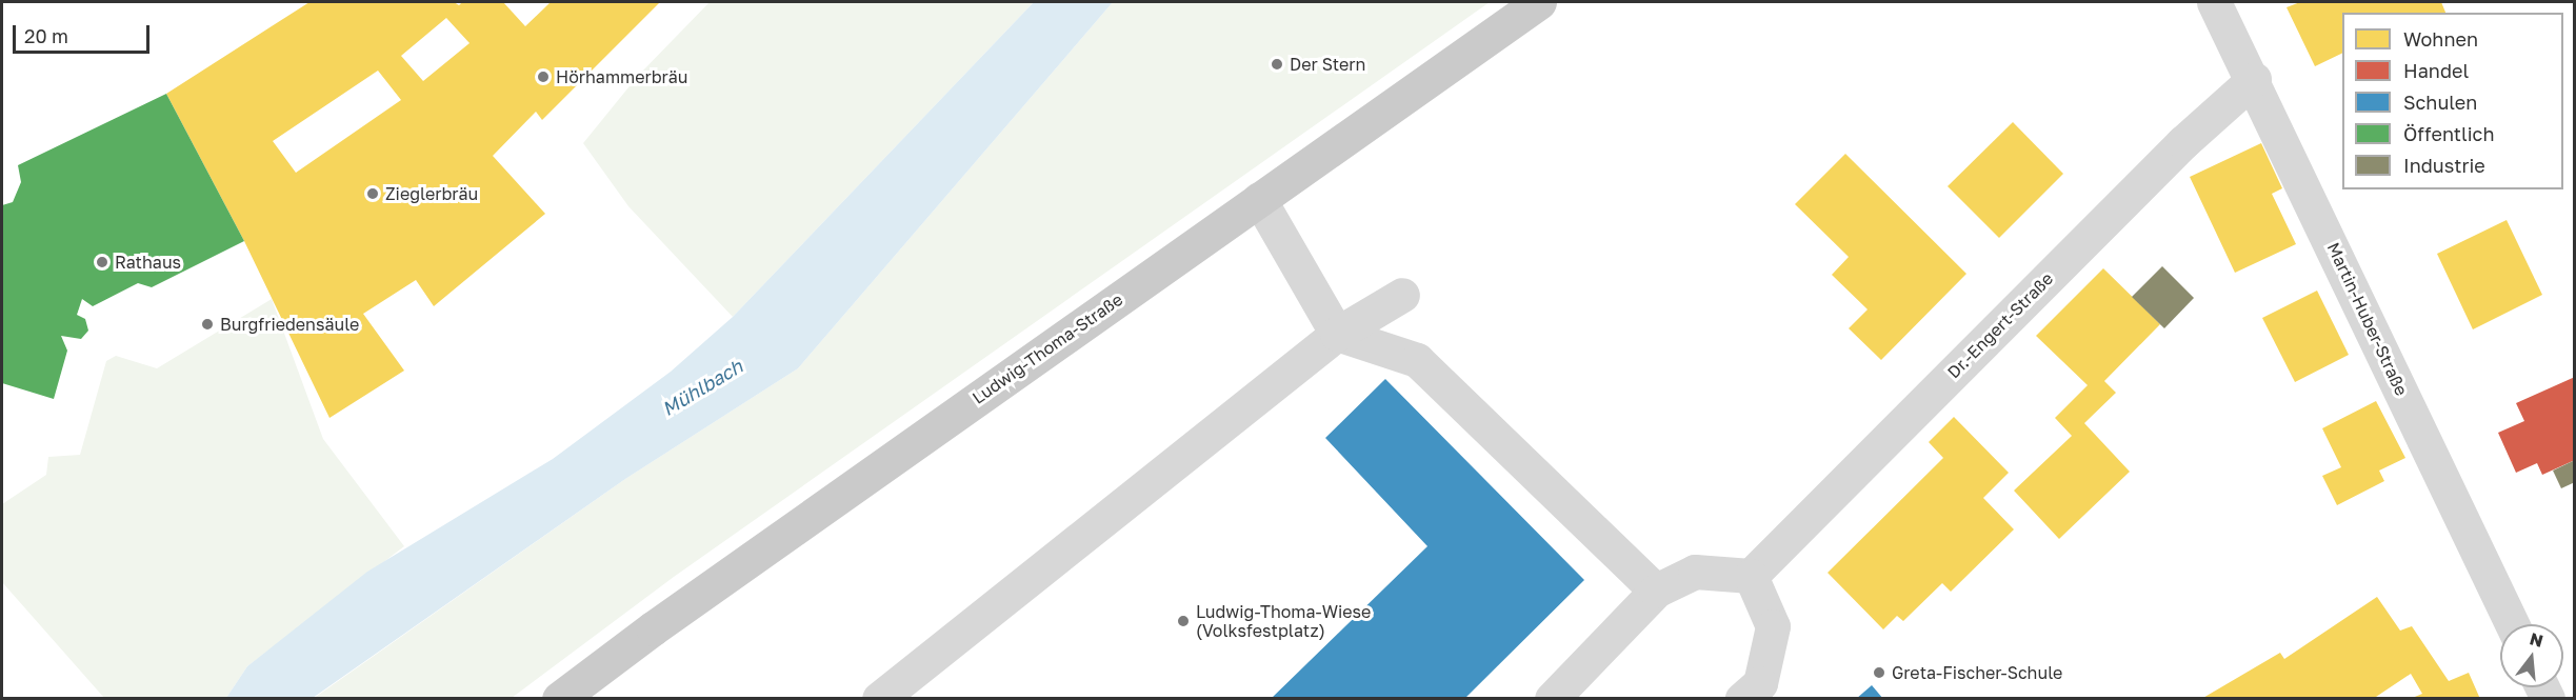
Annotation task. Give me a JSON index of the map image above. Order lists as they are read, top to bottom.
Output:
{
  "streets": {
    "main road": ["Ludwig-Thoma-Straße"],
    "street": ["Martin-Huber-Straße", "Dr.-Engert-Straße"]
  },
  "crossings": [
    ["Martin-Huber-Straße", "Dr.-Engert-Straße"]
  ],
  "water": ["Mühlbach"],
  "places": [
    "Der Stern",
    "Hörhammerbräu",
    "Zieglerbräu",
    "Rathaus",
    "Burgfriedensäule",
    "Ludwig-Thoma-Wiese (Volksfestplatz)",
    "Greta-Fischer-Schule"
  ],
  "legend": [
    "Wohnen",
    "Handel",
    "Schulen",
    "Öffentlich",
    "Industrie"
  ],
  "scale_bar": "20 m",
  "north": "top"
}
